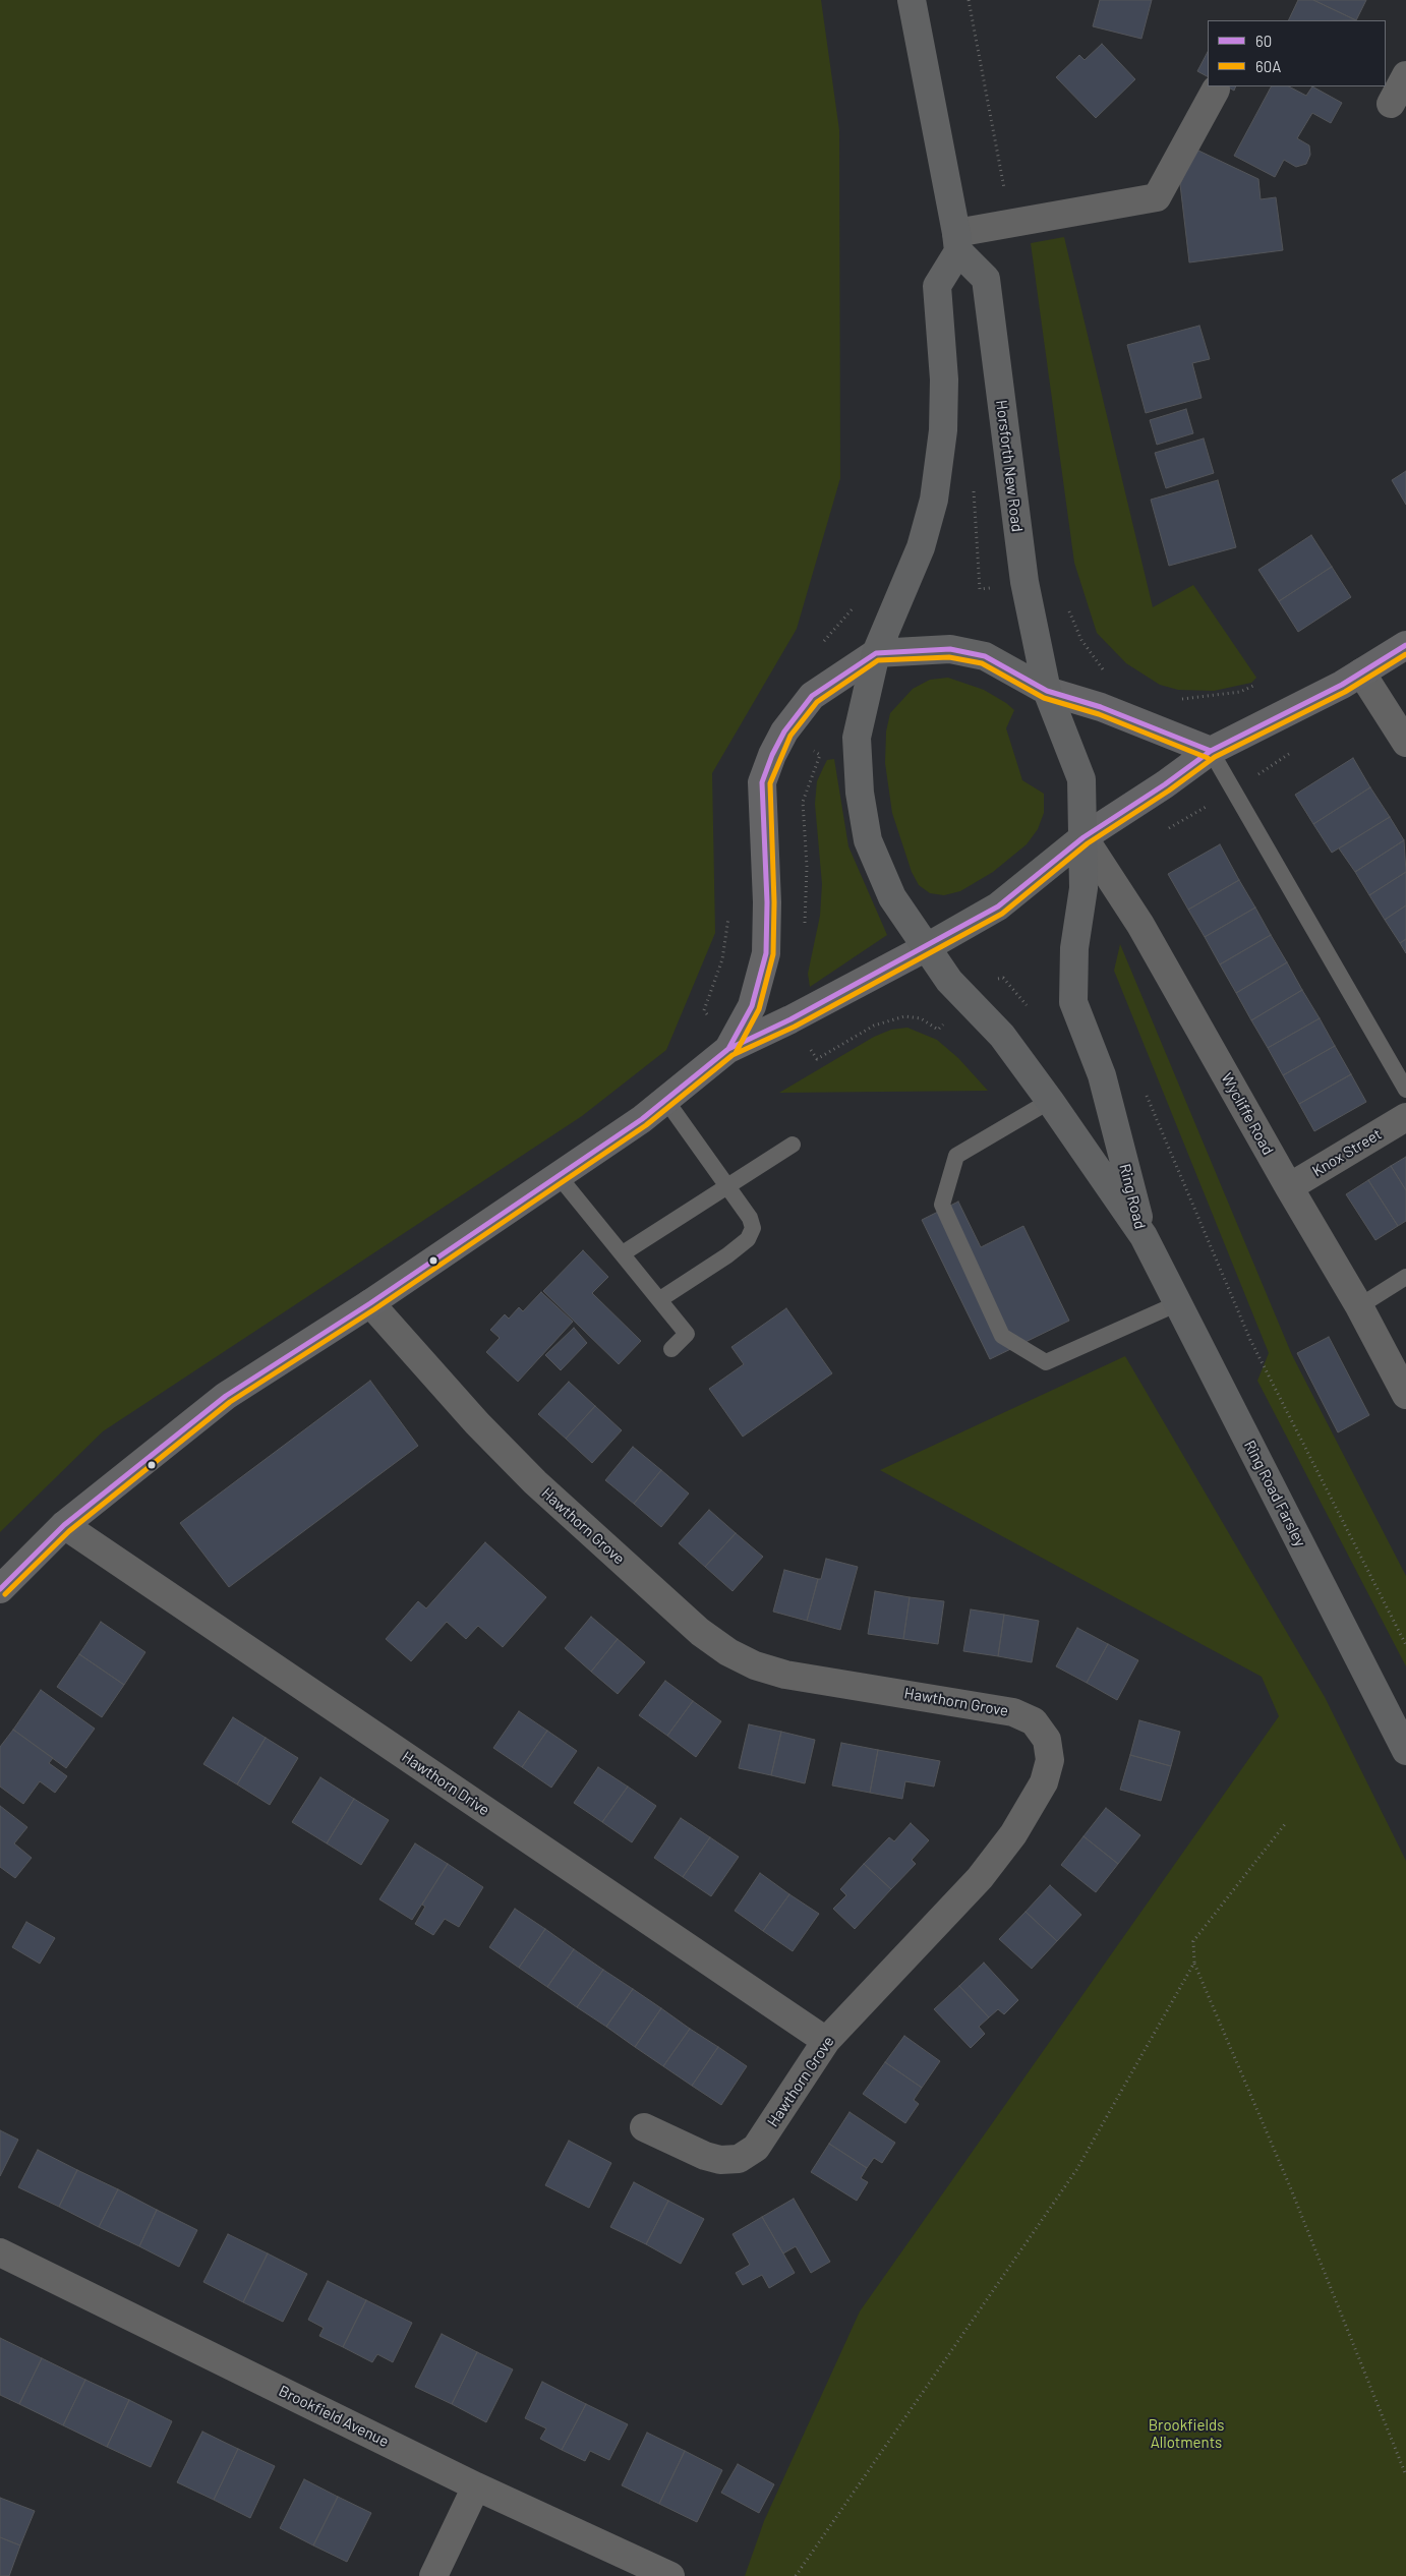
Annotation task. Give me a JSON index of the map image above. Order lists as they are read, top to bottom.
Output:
{
  "streets": {
    "highway": ["Horsforth New Road", "Ring Road", "Ring Road Farsley"],
    "street": [
      "Wycliffe Road",
      "Knox Street",
      "Hawthorn Grove",
      "Hawthorn Drive",
      "Brookfield Avenue"
    ]
  },
  "crossings": [
    ["Horsforth New Road", "Wycliffe Road"],
    ["Horsforth New Road", "Ring Road"],
    ["Wycliffe Road", "Knox Street"],
    ["Wycliffe Road", "Ring Road"],
    ["Ring Road", "Ring Road Farsley"],
    ["Hawthorn Grove", "Hawthorn Drive"]
  ],
  "parks": ["Brookfields Allotments"],
  "lines": ["transit line 60", "transit line 60A"],
  "legend": ["60", "60A"]
}
